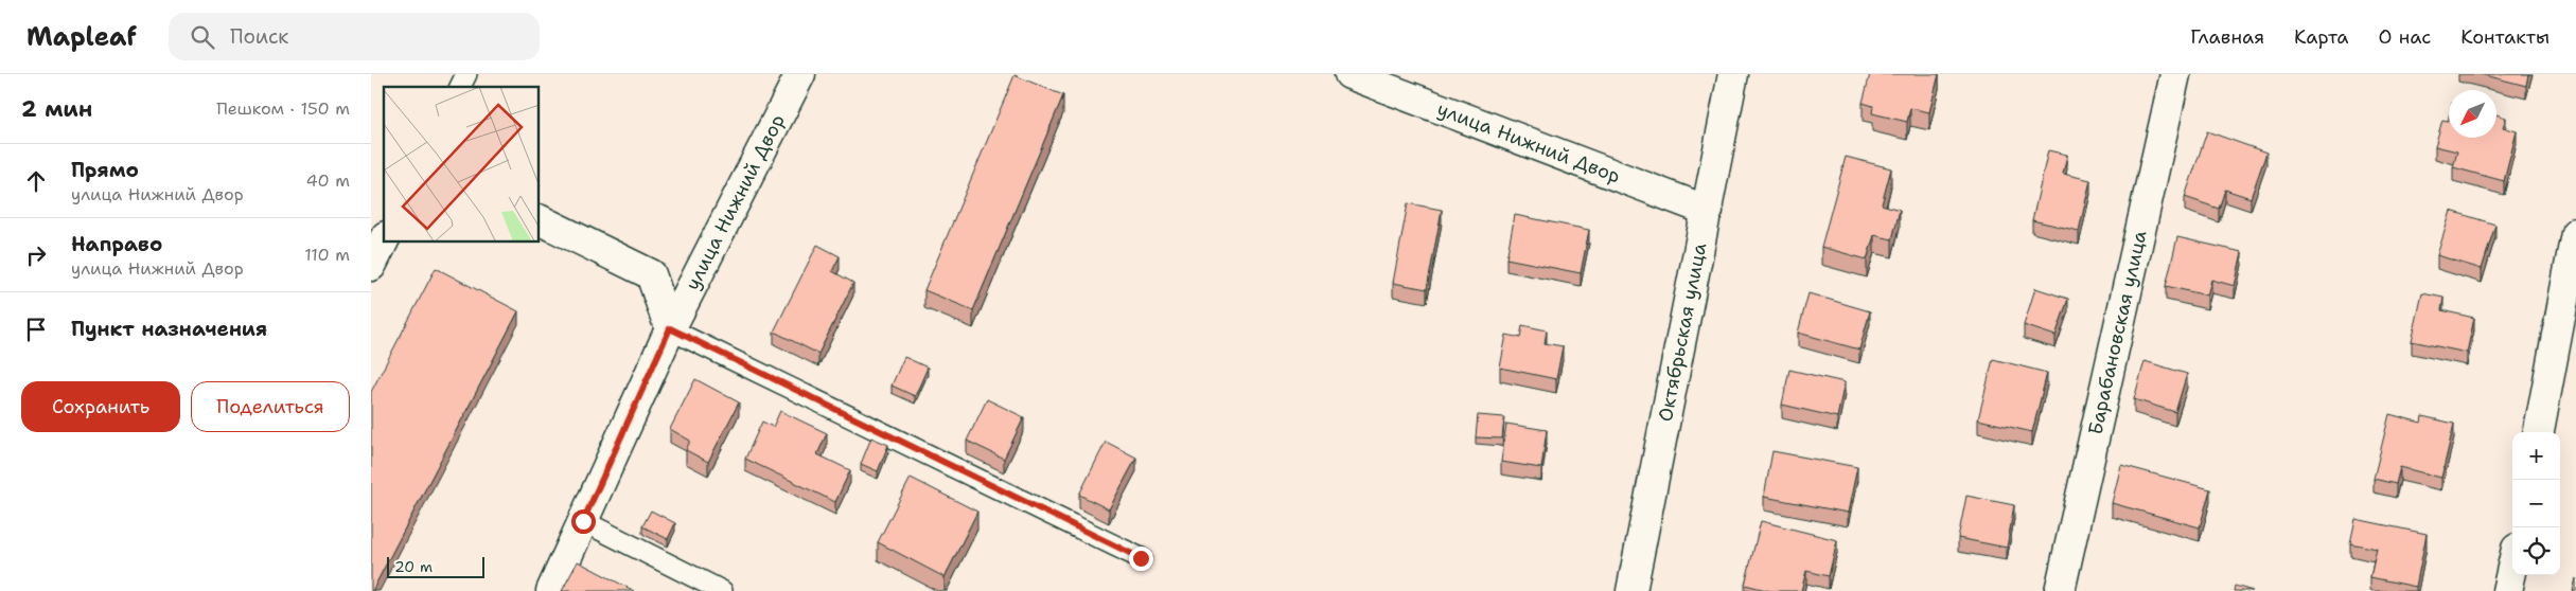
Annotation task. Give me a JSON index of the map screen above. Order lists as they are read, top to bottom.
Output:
{
  "streets": {
    "street": ["улица Нижний Двор", "Октябрьская улица", "Барабановская улица"]
  },
  "crossings": [
    ["улица Нижний Двор", "Октябрьская улица"]
  ],
  "scale_bar": "20 m",
  "north": "bottom left",
  "page": {
    "header": "Mapleaf",
    "search": "Поиск",
    "nav": [
      "Главная",
      "Карта",
      "О нас",
      "Контакты"
    ],
    "heading": ["2 мин", "Пешком · 150 m"],
    "list": [
      ["Прямо", "улица Нижний Двор", "40 m"],
      ["Направо", "улица Нижний Двор", "110 m"],
      "Пункт назначения"
    ],
    "buttons": ["Сохранить", "Поделиться"],
    "map_buttons": ["+", "−"],
    "scale": "20 m"
  }
}
